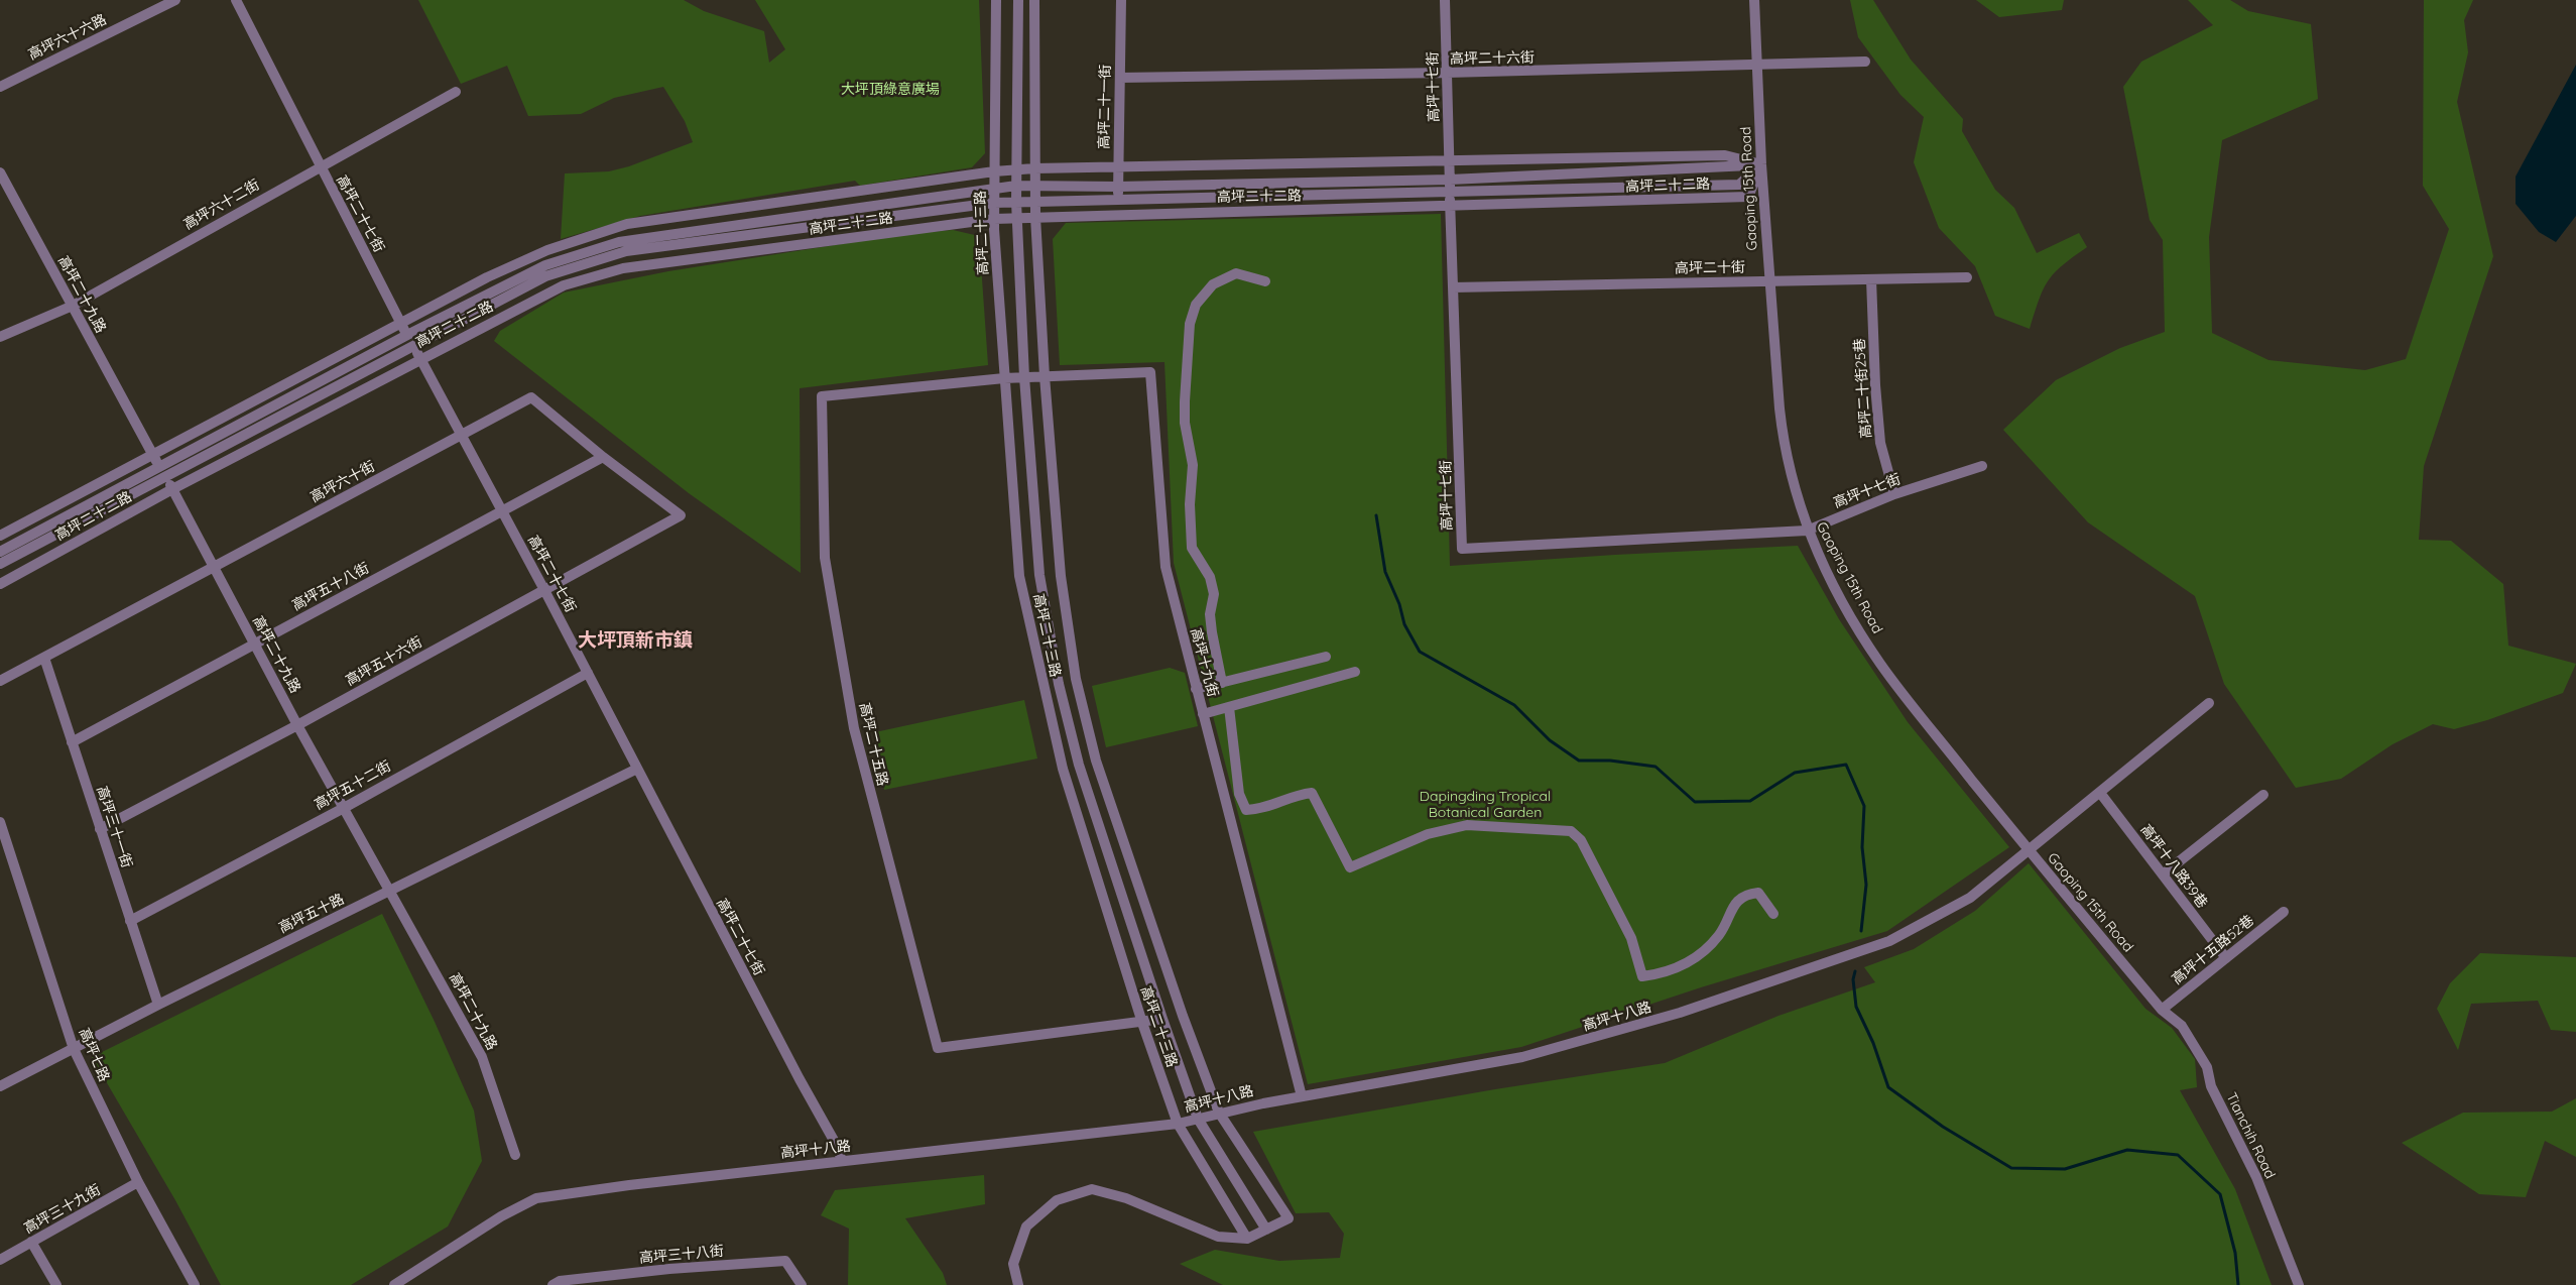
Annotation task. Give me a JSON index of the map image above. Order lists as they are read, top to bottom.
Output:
{
  "streets": {
    "street": [
      "高坪六十六路",
      "高坪二十六街",
      "高坪十七街",
      "高坪二十一街",
      "高坪二十二路",
      "Gaoping 15th Road",
      "高坪六十二街",
      "高坪二十七街",
      "高坪二十三路",
      "高坪二十街",
      "高坪二十九路",
      "高坪二十街25巷",
      "高坪六十街",
      "高坪五十八街",
      "高坪五十六街",
      "高坪十九街",
      "高坪二十五路",
      "高坪五十二街",
      "高坪三十一街",
      "高坪十八路39巷",
      "高坪五十路",
      "高坪十五路52巷",
      "高坪十八路",
      "高坪七路",
      "Tianchih Road",
      "高坪三十九街",
      "高坪三十八街"
    ]
  },
  "crossings": [
    ["高坪二十六街", "高坪十七街"],
    ["高坪二十六街", "高坪二十一街"],
    ["高坪二十六街", "Gaoping 15th Road"],
    ["高坪十七街", "高坪二十二路"],
    ["高坪十七街", "Gaoping 15th Road"],
    ["高坪十七街", "高坪二十街"],
    ["高坪十七街", "高坪二十街25巷"],
    ["高坪二十一街", "高坪二十二路"],
    ["高坪二十二路", "Gaoping 15th Road"],
    ["高坪二十二路", "高坪二十七街"],
    ["高坪二十二路", "高坪二十三路"],
    ["高坪二十二路", "高坪二十九路"],
    ["Gaoping 15th Road", "高坪二十街"],
    ["Gaoping 15th Road", "高坪十五路52巷"],
    ["Gaoping 15th Road", "高坪十八路"],
    ["Gaoping 15th Road", "Tianchih Road"],
    ["高坪六十二街", "高坪二十七街"],
    ["高坪六十二街", "高坪二十九路"],
    ["高坪二十七街", "高坪六十街"],
    ["高坪二十七街", "高坪五十八街"],
    ["高坪二十七街", "高坪五十六街"],
    ["高坪二十七街", "高坪五十二街"],
    ["高坪二十七街", "高坪五十路"],
    ["高坪二十七街", "高坪十八路"],
    ["高坪二十三路", "高坪十九街"],
    ["高坪二十三路", "高坪二十五路"],
    ["高坪二十三路", "高坪十八路"],
    ["高坪二十街", "高坪二十街25巷"],
    ["高坪二十九路", "高坪六十街"],
    ["高坪二十九路", "高坪五十八街"],
    ["高坪二十九路", "高坪五十六街"],
    ["高坪二十九路", "高坪五十二街"],
    ["高坪二十九路", "高坪五十路"],
    ["高坪六十街", "高坪五十八街"],
    ["高坪六十街", "高坪五十六街"],
    ["高坪六十街", "高坪三十一街"],
    ["高坪五十八街", "高坪三十一街"],
    ["高坪五十六街", "高坪三十一街"],
    ["高坪十九街", "高坪二十五路"],
    ["高坪十九街", "高坪十八路"],
    ["高坪五十二街", "高坪三十一街"],
    ["高坪三十一街", "高坪五十路"],
    ["高坪十八路39巷", "高坪十五路52巷"],
    ["高坪十八路39巷", "高坪十八路"],
    ["高坪五十路", "高坪七路"],
    ["高坪十五路52巷", "Tianchih Road"],
    ["高坪七路", "高坪三十九街"]
  ],
  "districts": ["大坪頂新市鎮"],
  "parks": ["大坪頂綠意廣場", "Dapingding Tropical Botanical Garden"]
}
